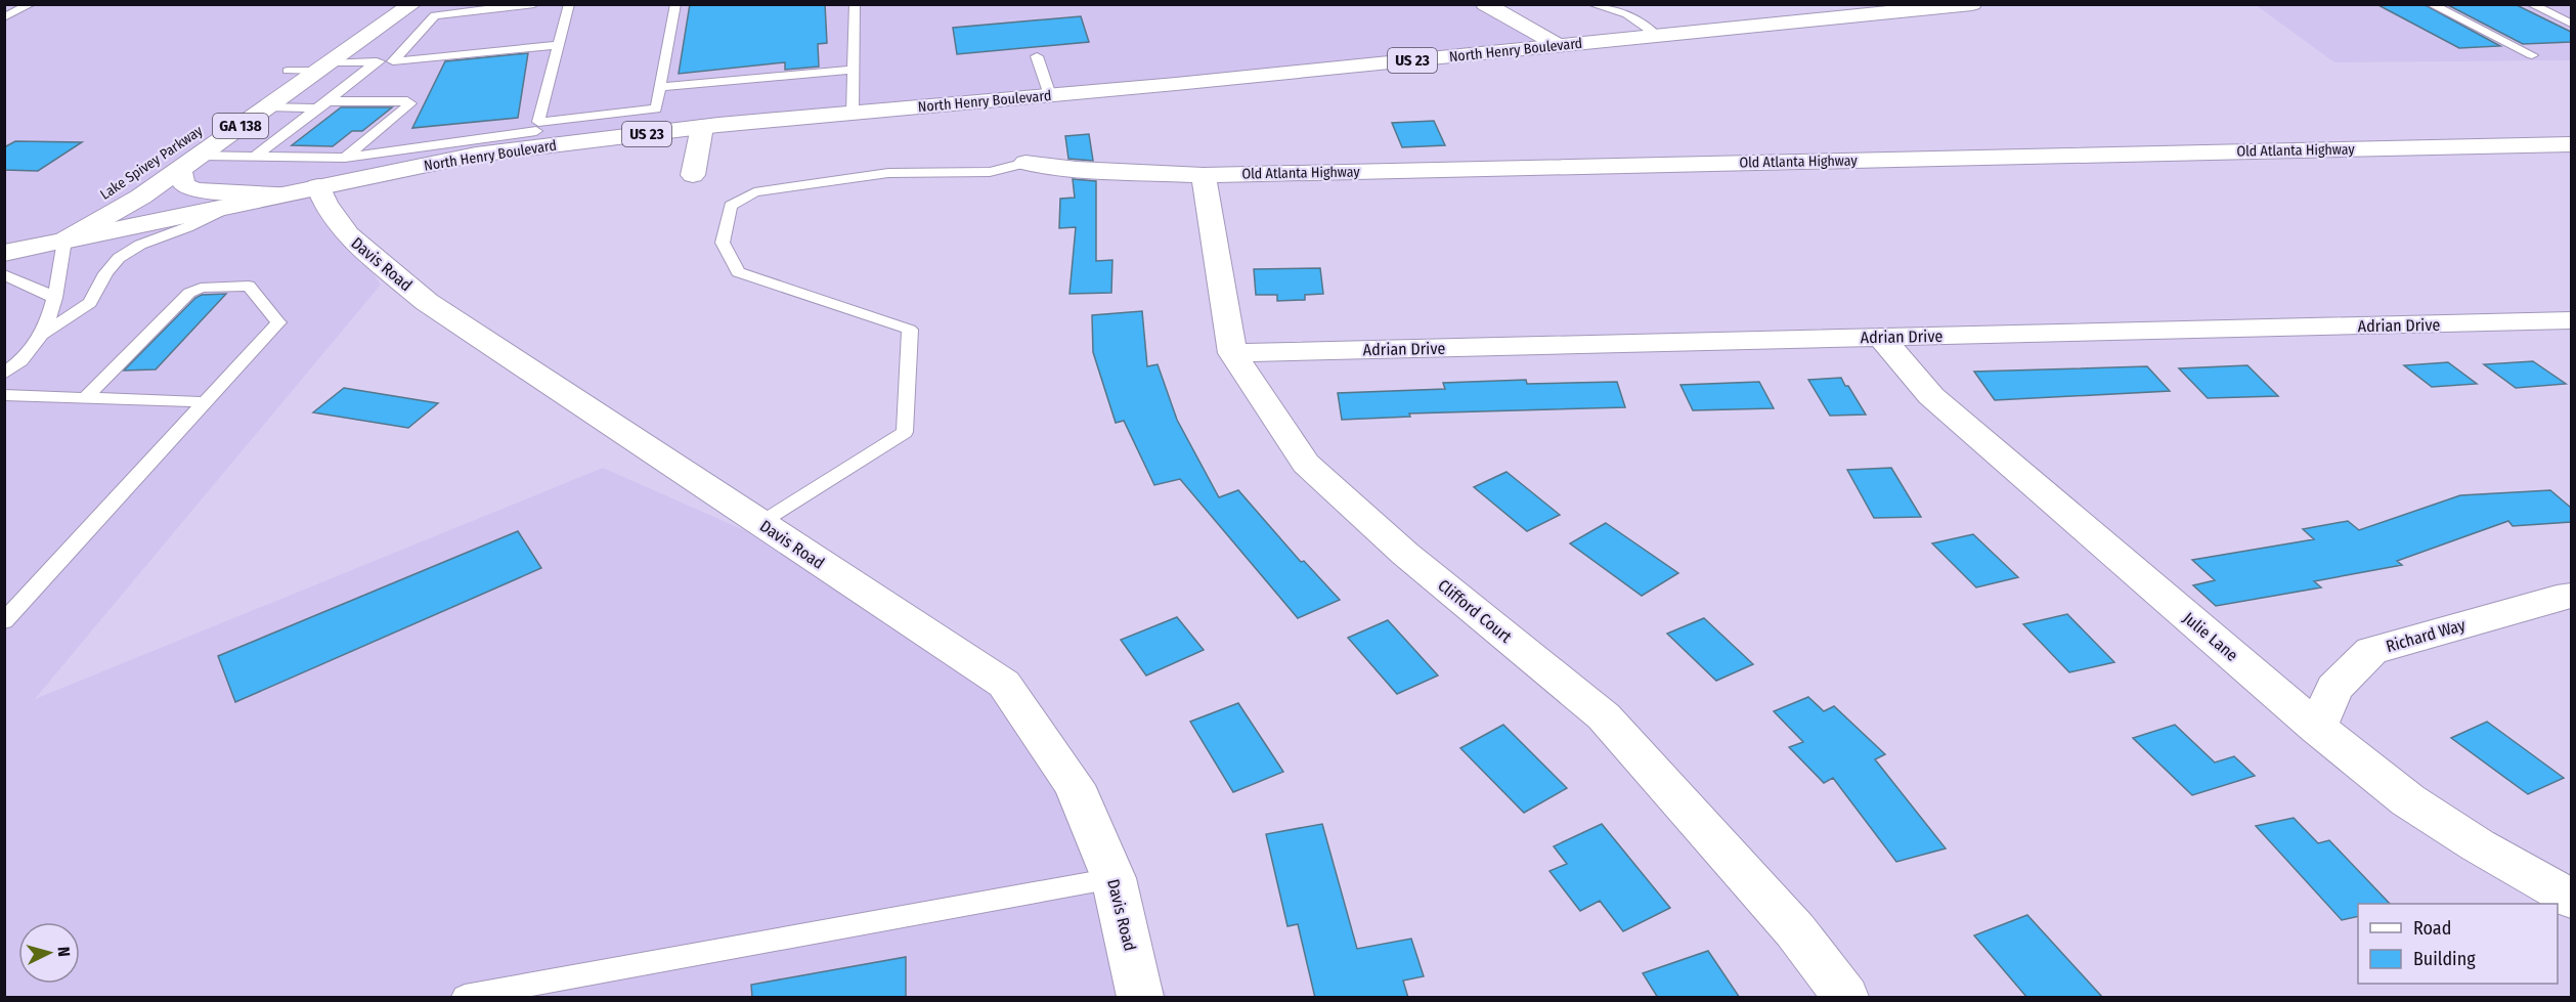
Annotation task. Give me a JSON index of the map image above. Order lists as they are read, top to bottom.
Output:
{
  "streets": {
    "main road": [
      "North Henry Boulevard",
      "US 23",
      "GA 138",
      "Old Atlanta Highway",
      "Lake Spivey Parkway",
      "Davis Road",
      "Adrian Drive",
      "Clifford Court",
      "Richard Way",
      "Julie Lane"
    ]
  },
  "crossings": [
    ["North Henry Boulevard", "Lake Spivey Parkway"],
    ["North Henry Boulevard", "Davis Road"],
    ["Old Atlanta Highway", "Clifford Court"],
    ["Adrian Drive", "Clifford Court"],
    ["Adrian Drive", "Julie Lane"],
    ["Richard Way", "Julie Lane"]
  ],
  "legend": ["Road", "Building"],
  "north": "right"
}
